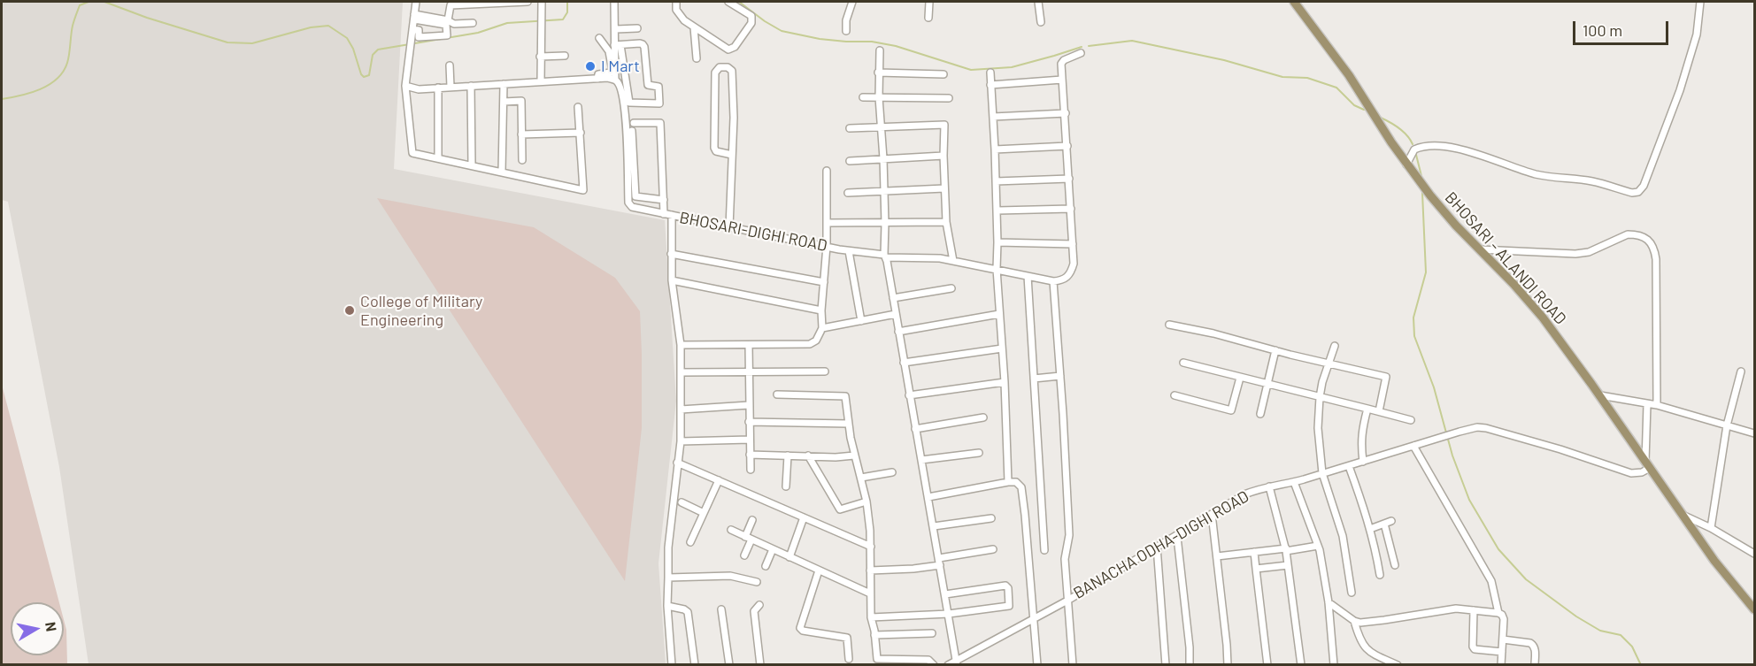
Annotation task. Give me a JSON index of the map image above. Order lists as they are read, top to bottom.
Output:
{
  "streets": {
    "main road": ["BHOSARI - ALANDI ROAD"],
    "street": ["BHOSARI-DIGHI ROAD", "BANACHA ODHA-DIGHI ROAD"]
  },
  "crossings": [
    ["BHOSARI - ALANDI ROAD", "BANACHA ODHA-DIGHI ROAD"]
  ],
  "places": ["I Mart", "College of Military Engineering"],
  "scale_bar": "100 m",
  "north": "right"
}
